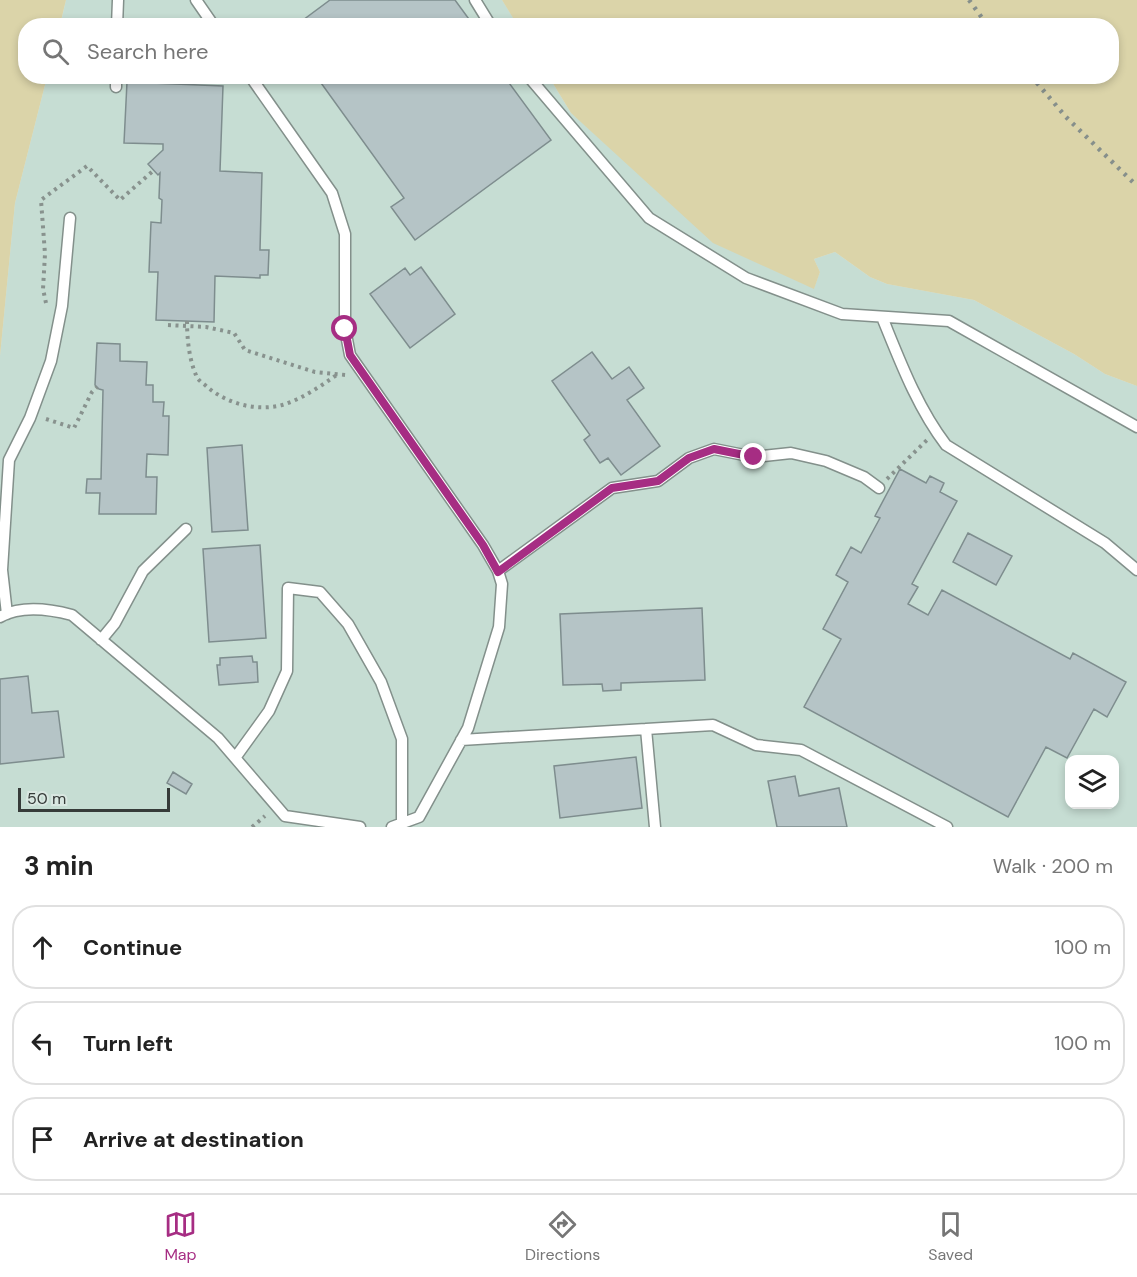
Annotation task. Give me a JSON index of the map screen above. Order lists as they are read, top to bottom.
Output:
{
  "scale_bar": "50 m",
  "page": {
    "search": "Search here",
    "scale": "50 m",
    "heading": ["3 min", "Walk · 200 m"],
    "list": [
      ["Continue", "100 m"],
      ["Turn left", "100 m"],
      "Arrive at destination"
    ],
    "nav": ["Map", "Directions", "Saved"]
  }
}
